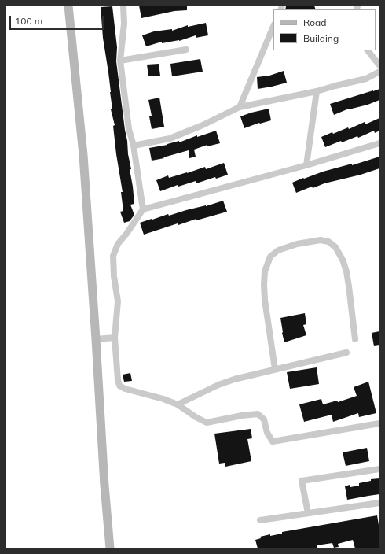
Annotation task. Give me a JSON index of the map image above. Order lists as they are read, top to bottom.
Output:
{
  "legend": ["Road", "Building"],
  "scale_bar": "100 m"
}
